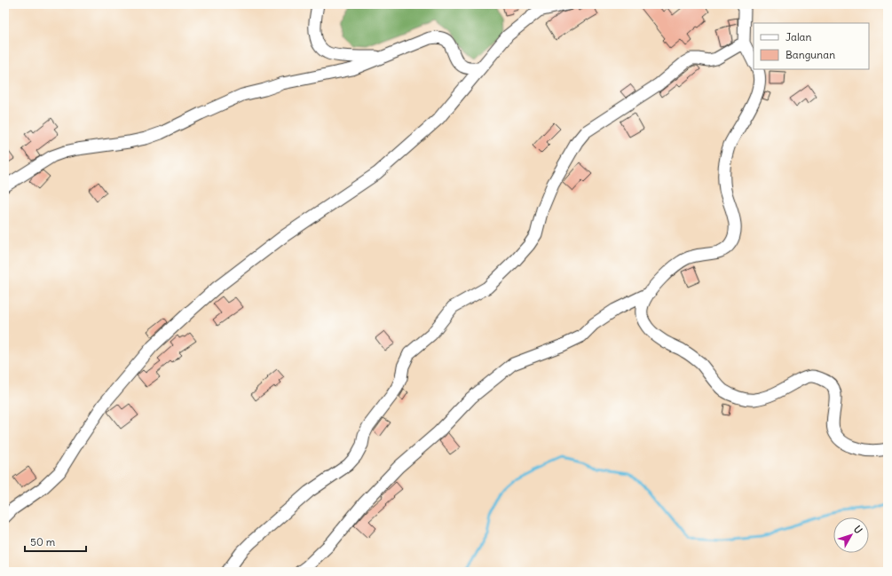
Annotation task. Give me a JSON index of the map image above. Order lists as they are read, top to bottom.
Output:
{
  "legend": ["Jalan", "Bangunan"],
  "scale_bar": "50 m",
  "north": "top right"
}
